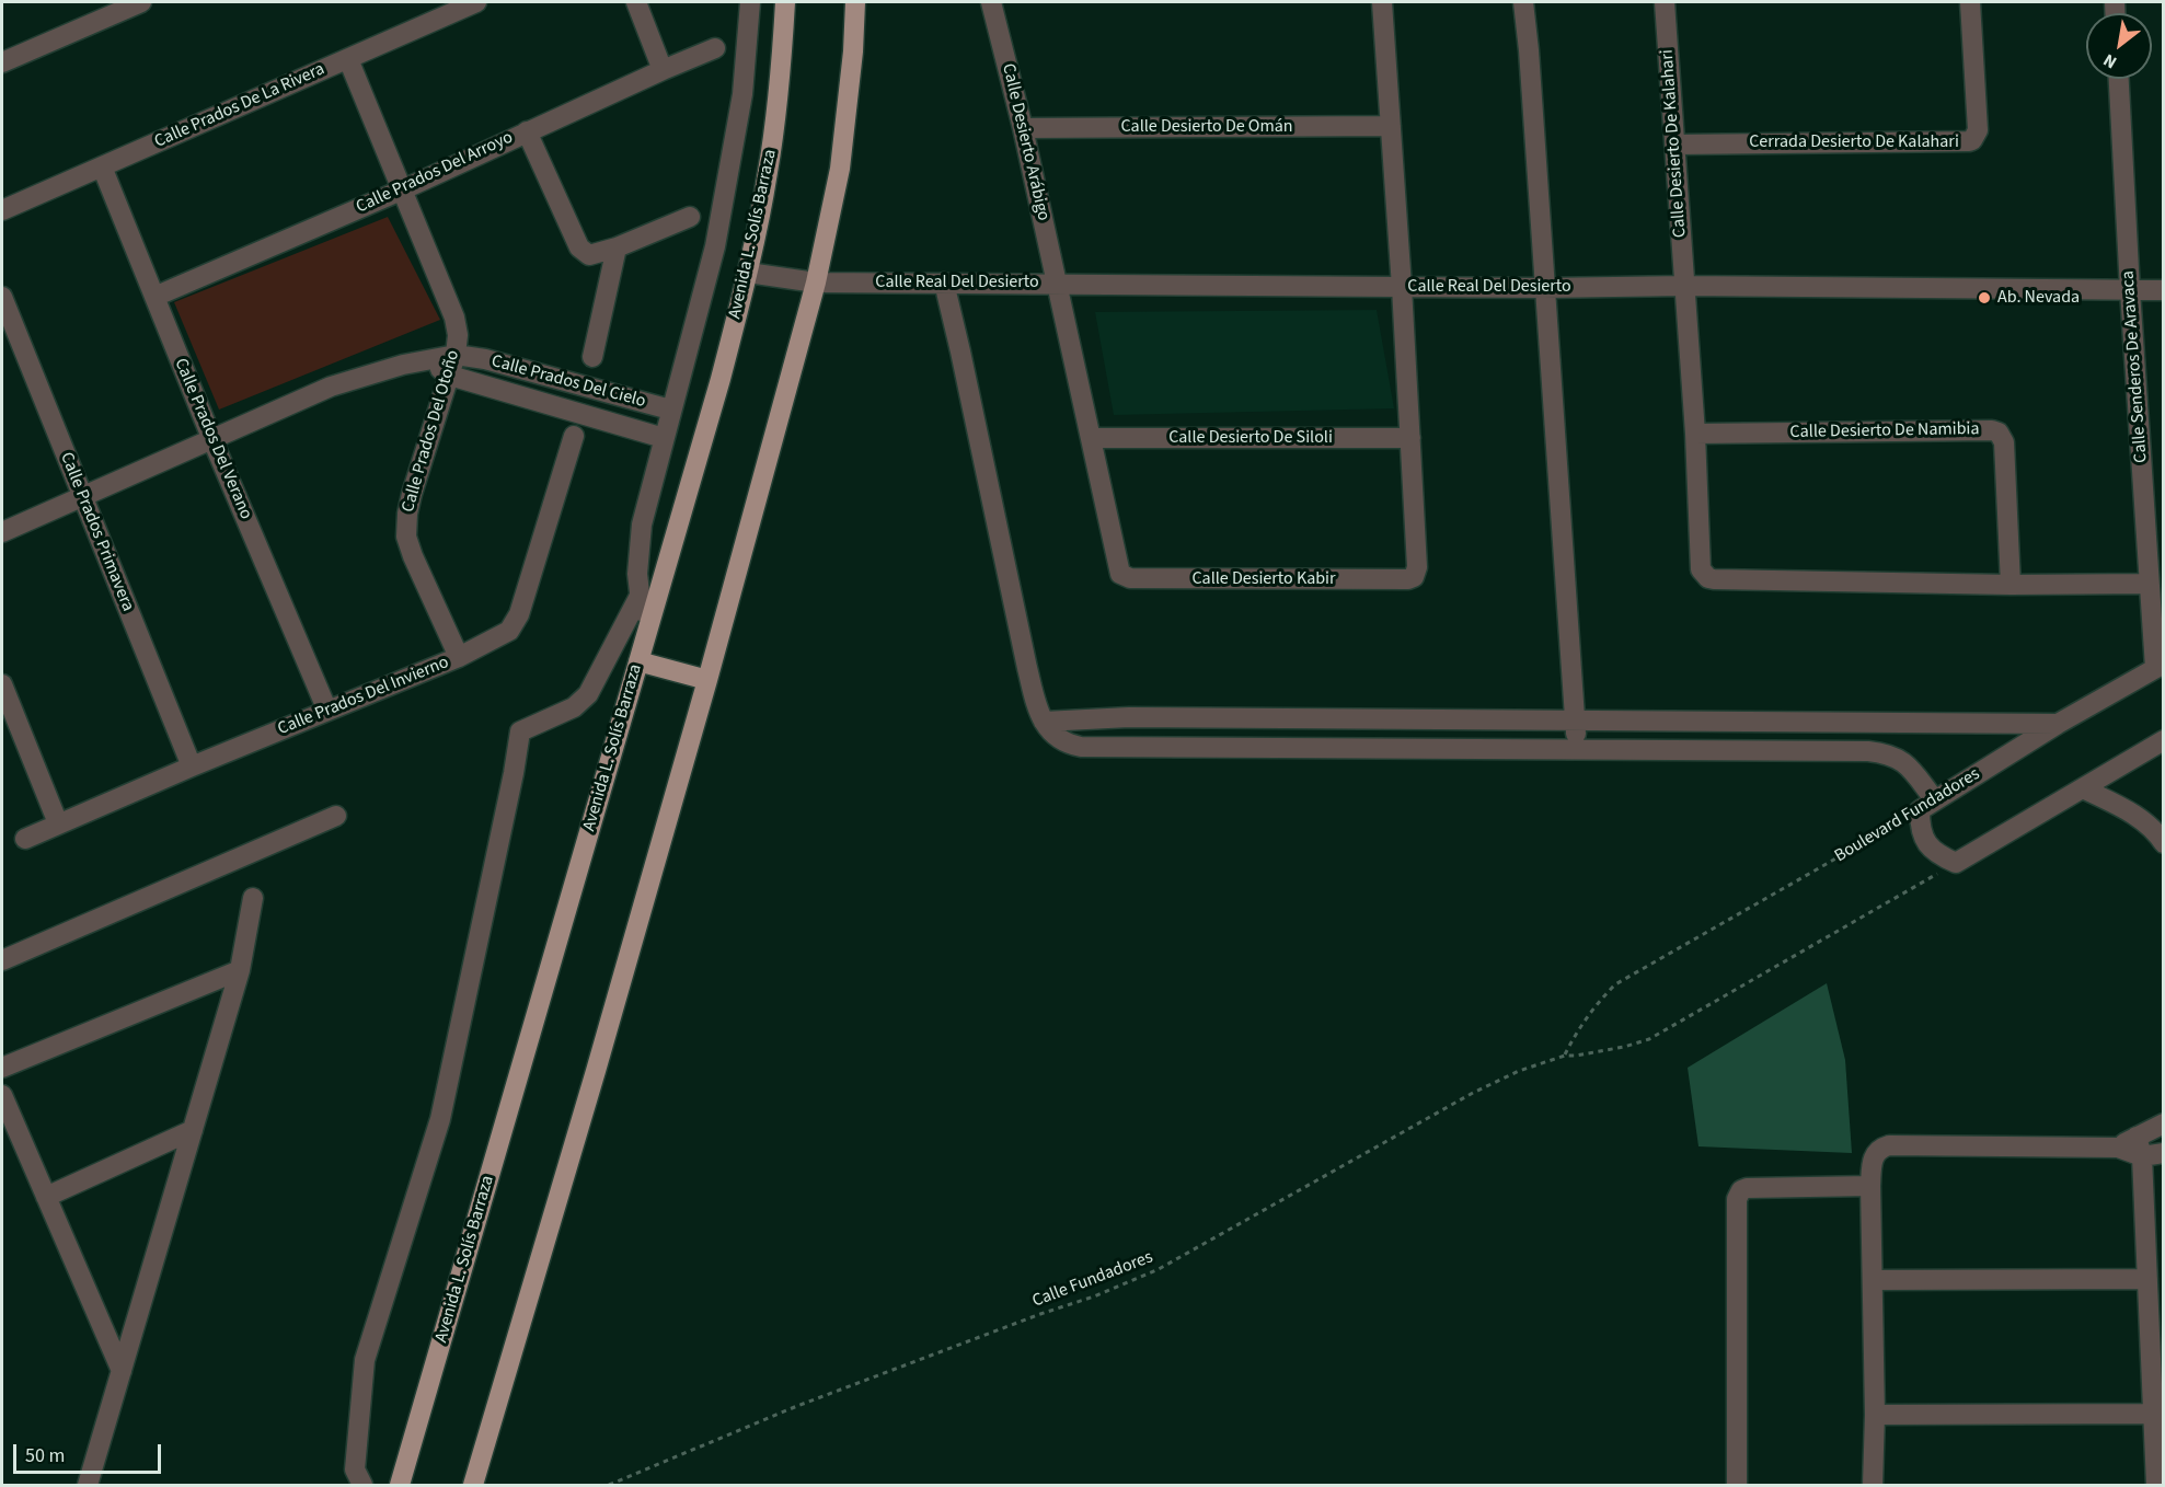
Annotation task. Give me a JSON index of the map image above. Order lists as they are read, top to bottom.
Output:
{
  "streets": {
    "main road": ["Avenida L. Solís Barraza"],
    "street": [
      "Calle Prados De La Rivera",
      "Calle Desierto De Omán",
      "Calle Desierto Arábigo",
      "Cerrada Desierto De Kalahari",
      "Calle Desierto De Kalahari",
      "Calle Prados Del Arroyo",
      "Calle Real Del Desierto",
      "Calle Senderos De Aravaca",
      "Calle Prados Del Cielo",
      "Calle Prados Del Otoño",
      "Calle Desierto De Namibia",
      "Calle Desierto De Siloli",
      "Calle Prados Del Verano",
      "Calle Prados Primavera",
      "Calle Desierto Kabir",
      "Calle Prados Del Invierno",
      "Boulevard Fundadores"
    ],
    "path": ["Calle Fundadores"]
  },
  "crossings": [
    ["Calle Prados De La Rivera", "Calle Prados Del Otoño"],
    ["Calle Prados De La Rivera", "Calle Prados Del Verano"],
    ["Calle Desierto De Omán", "Calle Desierto Arábigo"],
    ["Calle Desierto Arábigo", "Calle Real Del Desierto"],
    ["Calle Desierto Arábigo", "Calle Desierto Kabir"],
    ["Cerrada Desierto De Kalahari", "Calle Desierto De Kalahari"],
    ["Calle Desierto De Kalahari", "Calle Real Del Desierto"],
    ["Calle Prados Del Arroyo", "Calle Prados Del Otoño"],
    ["Calle Prados Del Arroyo", "Calle Prados Del Verano"],
    ["Avenida L. Solís Barraza", "Calle Real Del Desierto"],
    ["Calle Real Del Desierto", "Calle Senderos De Aravaca"],
    ["Calle Real Del Desierto", "Calle Desierto Kabir"],
    ["Calle Senderos De Aravaca", "Boulevard Fundadores"],
    ["Calle Prados Del Cielo", "Calle Prados Del Otoño"],
    ["Calle Prados Del Cielo", "Calle Prados Del Verano"],
    ["Calle Prados Del Cielo", "Calle Prados Primavera"],
    ["Calle Prados Del Otoño", "Calle Prados Del Invierno"],
    ["Calle Desierto De Siloli", "Calle Desierto Kabir"],
    ["Calle Prados Del Verano", "Calle Prados Del Invierno"],
    ["Calle Prados Primavera", "Calle Prados Del Invierno"],
    ["Boulevard Fundadores", "Calle Fundadores"]
  ],
  "places": ["Ab. Nevada"],
  "scale_bar": "50 m",
  "north": "bottom left"
}
